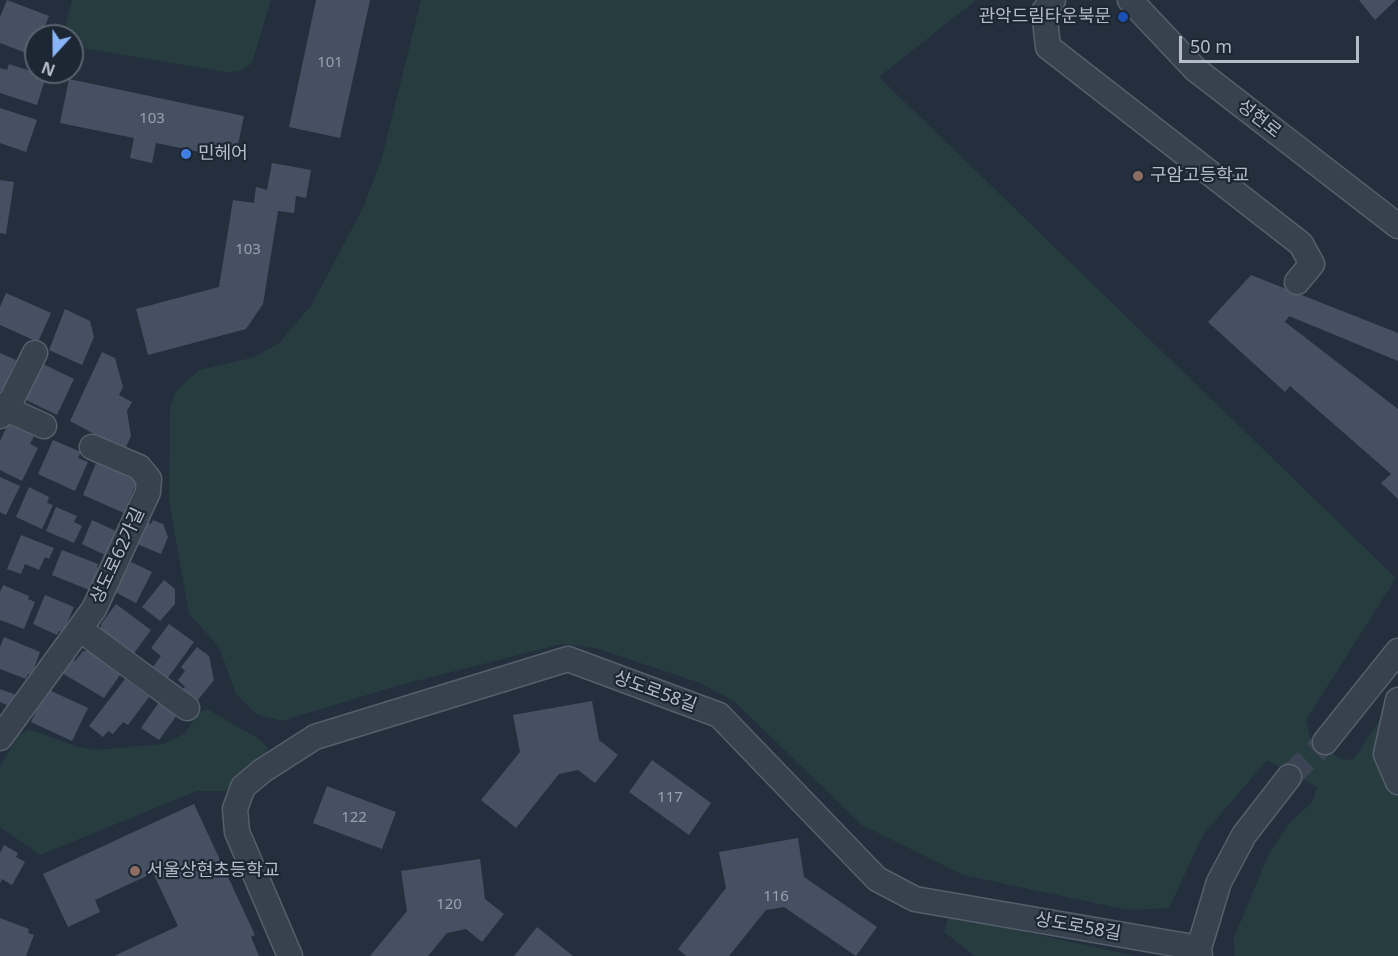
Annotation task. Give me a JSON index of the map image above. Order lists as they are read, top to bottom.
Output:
{
  "streets": {
    "street": ["성현로", "상도로62가길", "상도로58길"]
  },
  "places": [
    "관악드림타운북문",
    "민헤어",
    "구암고등학교",
    "서울상현초등학교"
  ],
  "house_numbers": [
    "101",
    "103",
    "103",
    "117",
    "122",
    "116",
    "120"
  ],
  "scale_bar": "50 m",
  "north": "bottom"
}
